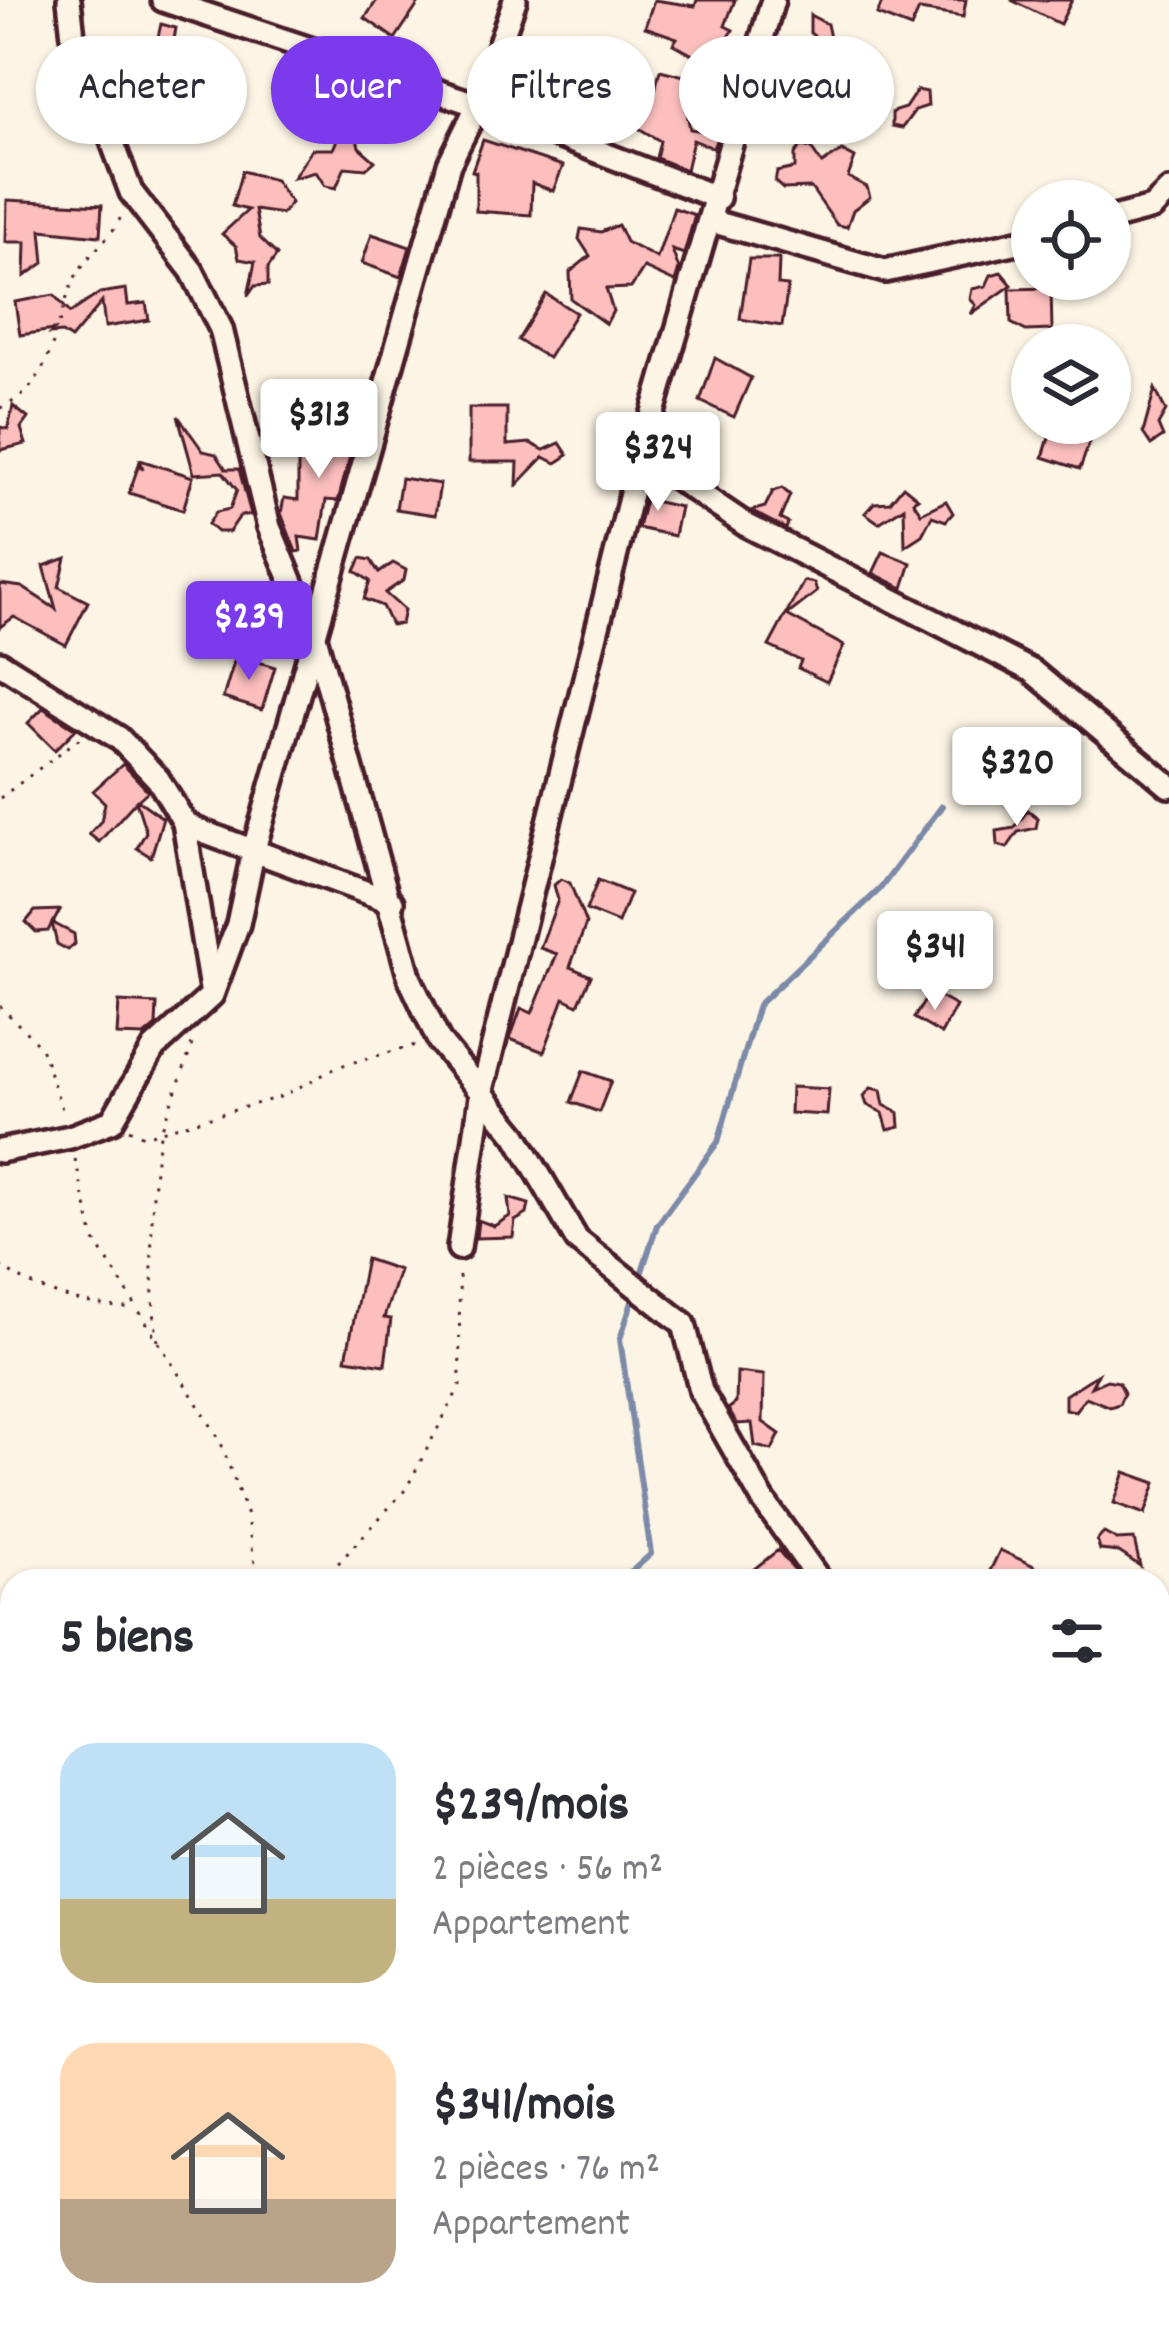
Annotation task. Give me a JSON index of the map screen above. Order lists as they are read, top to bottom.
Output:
{
  "page": {
    "chip": [
      "Acheter",
      "Louer",
      "Filtres",
      "Nouveau"
    ],
    "price": [
      "$313",
      "$324",
      "$239",
      "$320",
      "$341"
    ],
    "heading": "5 biens",
    "list": [
      {
        "name": "$239/mois",
        "note": "2 pièces · 56 m² · Appartement"
      },
      {
        "name": "$341/mois",
        "note": "2 pièces · 76 m² · Appartement"
      }
    ]
  }
}
